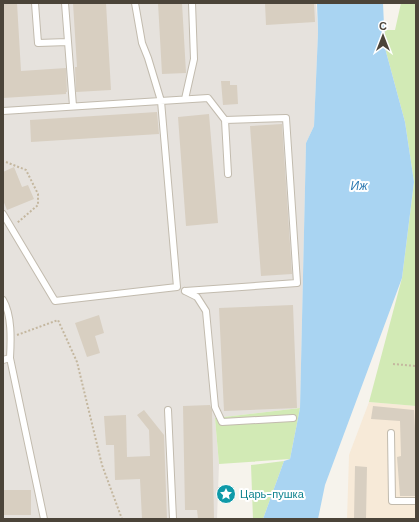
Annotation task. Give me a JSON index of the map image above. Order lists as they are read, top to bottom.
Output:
{
  "water": ["Иж"],
  "places": {
    "place": ["Царь-пушка"]
  },
  "north": "top"
}
